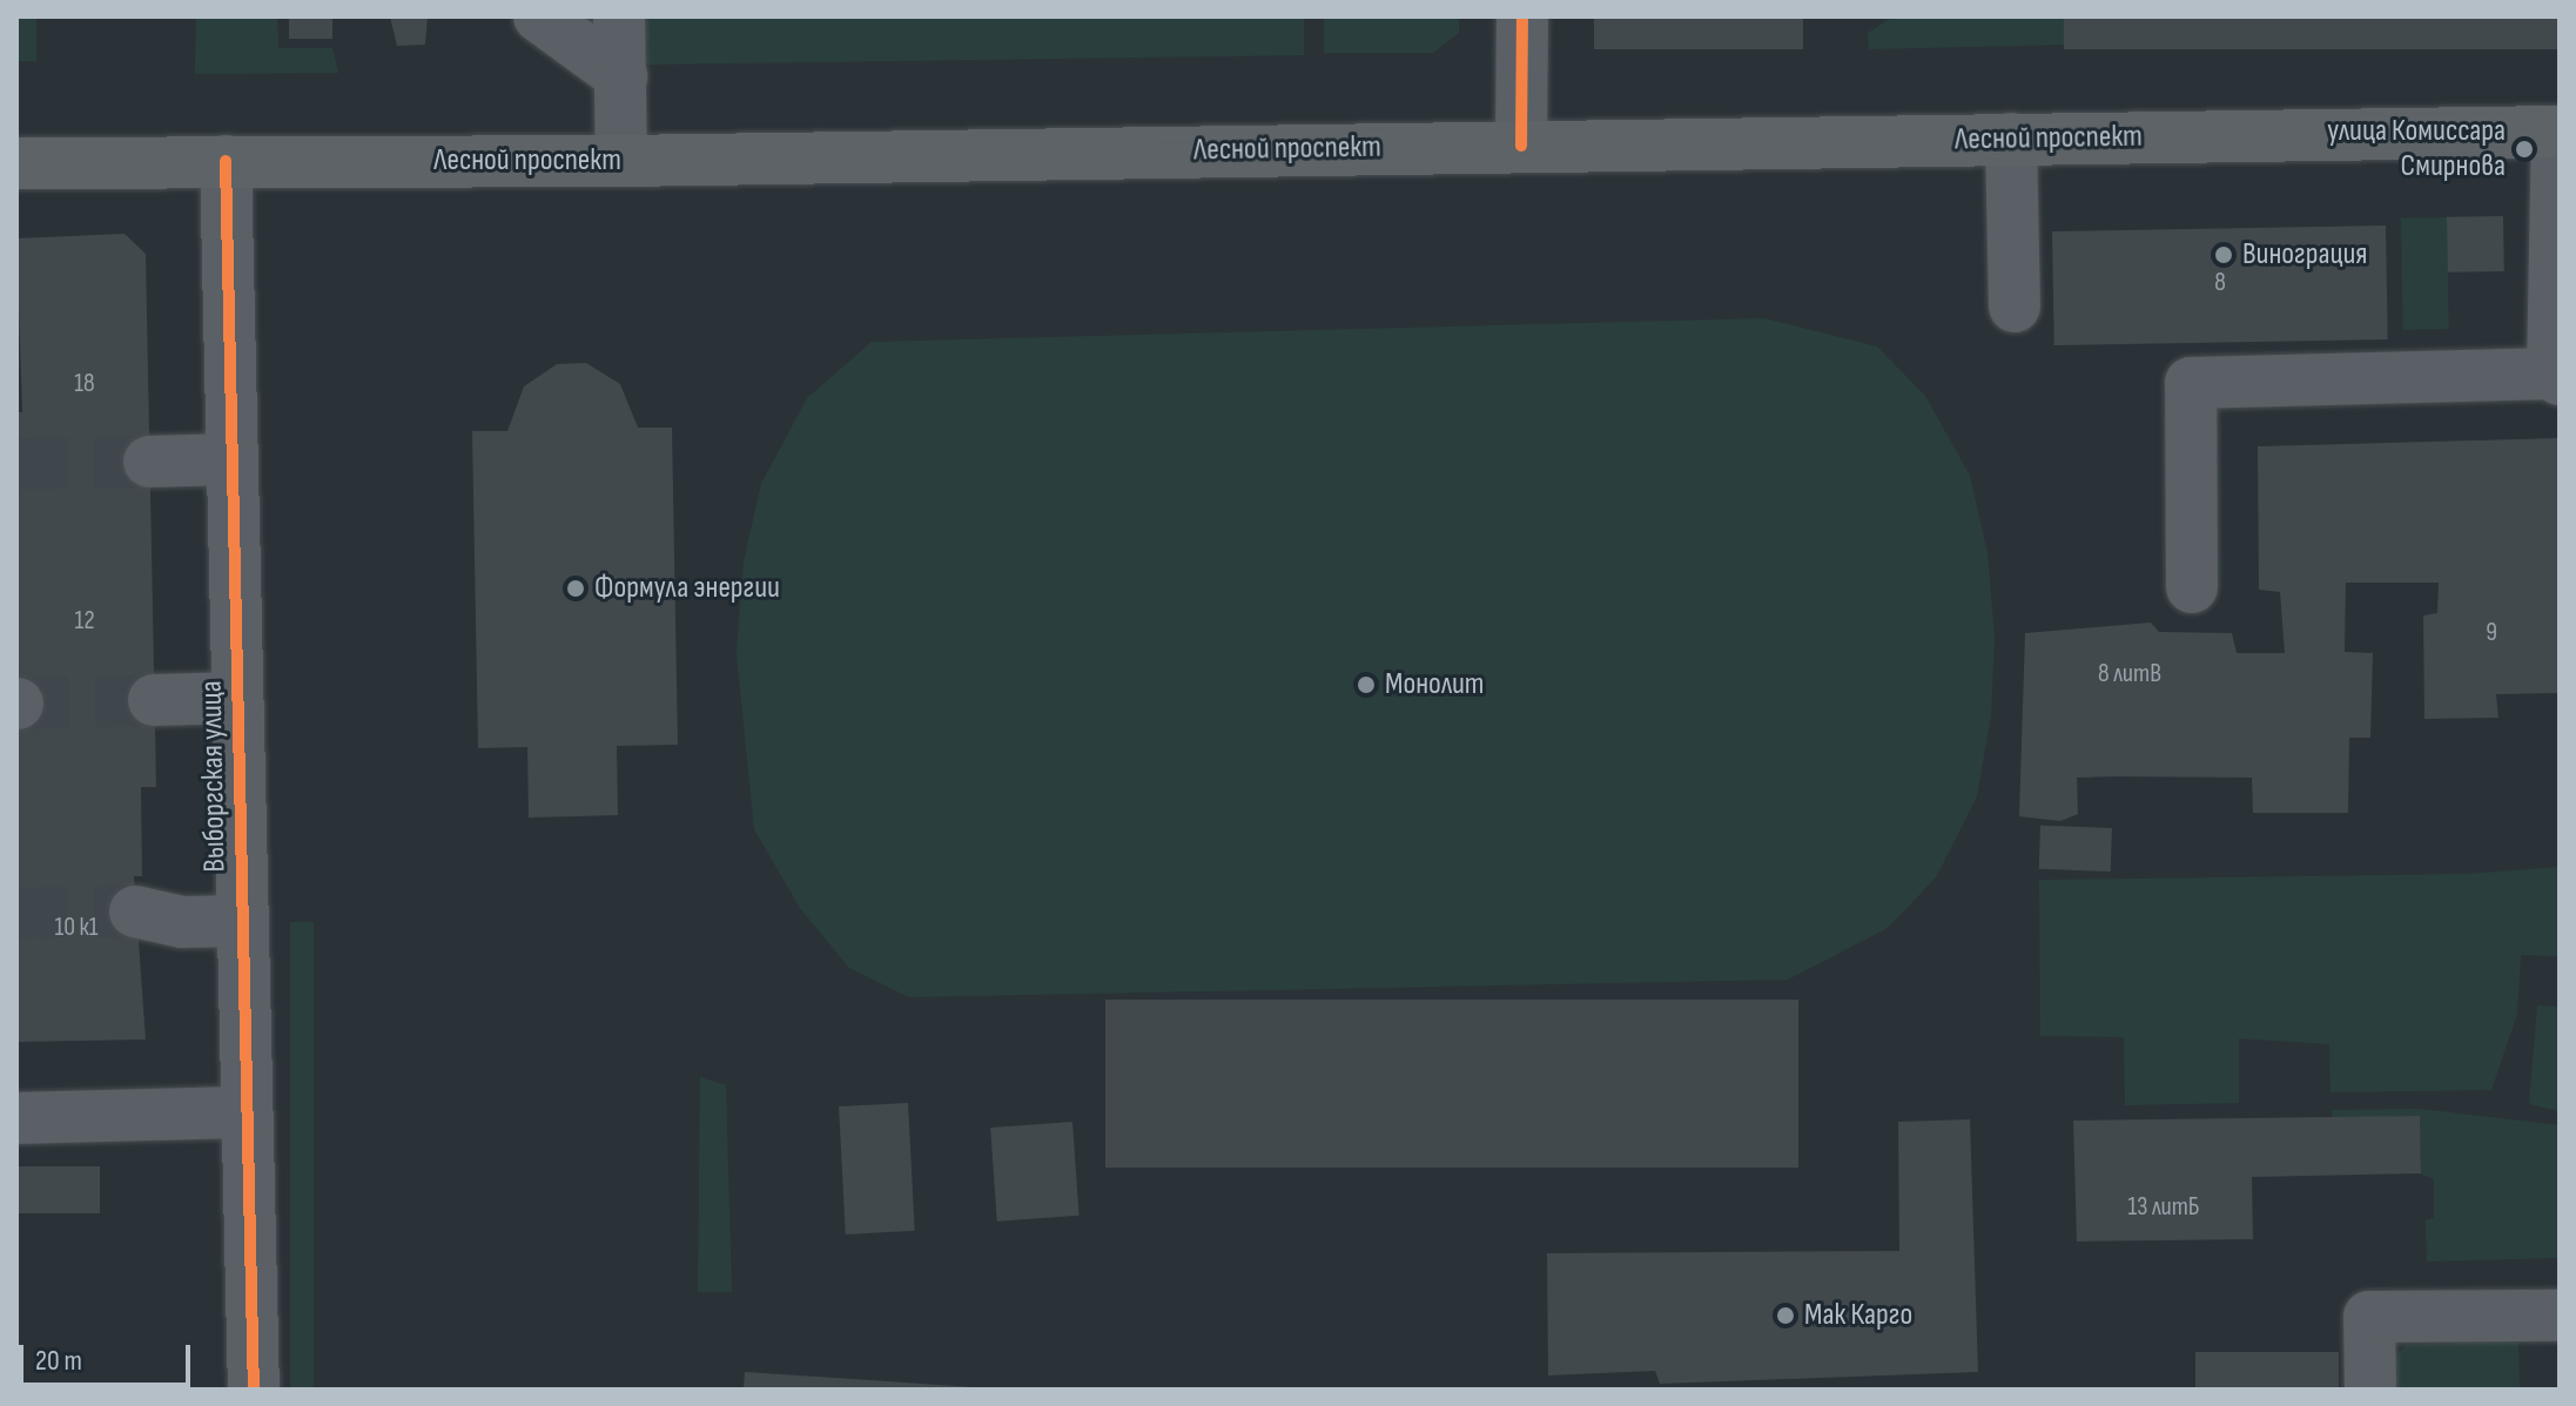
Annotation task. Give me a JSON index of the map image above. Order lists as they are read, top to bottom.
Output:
{
  "streets": {
    "main road": ["Лесной проспект"],
    "street": ["Выборгская улица"]
  },
  "crossings": [
    ["Лесной проспект", "Выборгская улица"]
  ],
  "places": [
    "улица Комиссара Смирнова",
    "Винограция",
    "Формула энергии",
    "Монолит",
    "Мак Карго"
  ],
  "house_numbers": [
    "8",
    "18",
    "12",
    "9",
    "8 литВ",
    "10 к1",
    "13 литБ"
  ],
  "scale_bar": "20 m"
}
